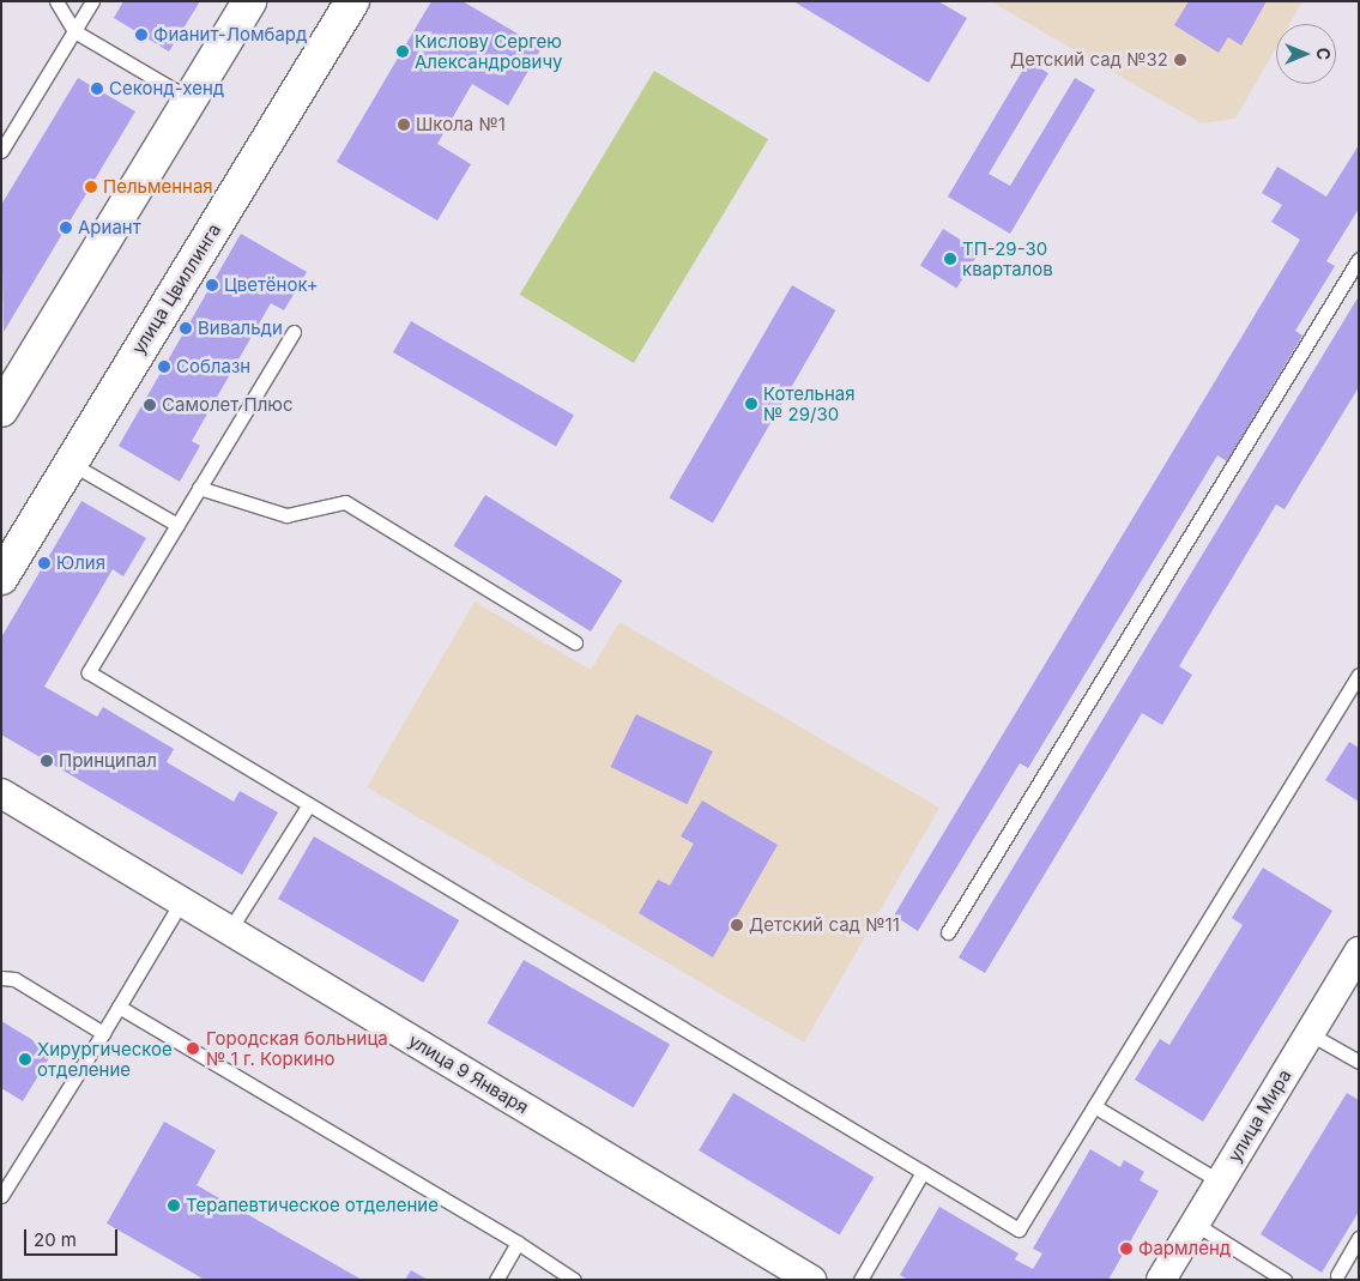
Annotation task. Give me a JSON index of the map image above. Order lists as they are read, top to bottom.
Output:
{
  "streets": {
    "street": ["улица Цвиллинга", "улица 9 Января", "улица Мира"]
  },
  "places": [
    "Фианит-Ломбард",
    "Кислову Сергею Александровичу",
    "Детский сад №32",
    "Секонд-хенд",
    "Школа №1",
    "Пельменная",
    "Ариант",
    "ТП-29-30 кварталов",
    "Цветёнок+",
    "Вивальди",
    "Соблазн",
    "Котельная № 29/30",
    "Самолет Плюс",
    "Юлия",
    "Принципал",
    "Детский сад №11",
    "Городская больница № 1 г. Коркино",
    "Хирургическое отделение",
    "Терапевтическое отделение",
    "Фармленд"
  ],
  "scale_bar": "20 m",
  "north": "right"
}
